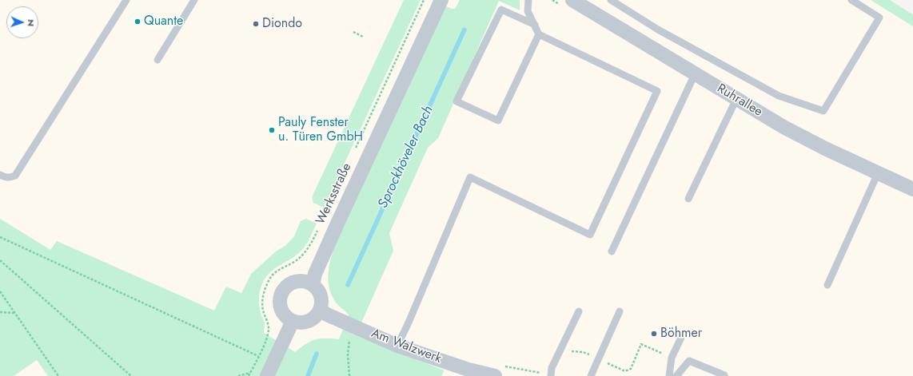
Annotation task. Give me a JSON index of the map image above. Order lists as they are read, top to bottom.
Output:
{
  "streets": {
    "street": ["Ruhrallee", "Werksstraße", "Am Walzwerk"]
  },
  "crossings": [
    ["Werksstraße", "Am Walzwerk"]
  ],
  "water": ["Sprockhöveler Bach"],
  "places": [
    "Quante",
    "Diondo",
    "Pauly Fenster u. Türen GmbH",
    "Böhmer"
  ],
  "north": "right"
}
